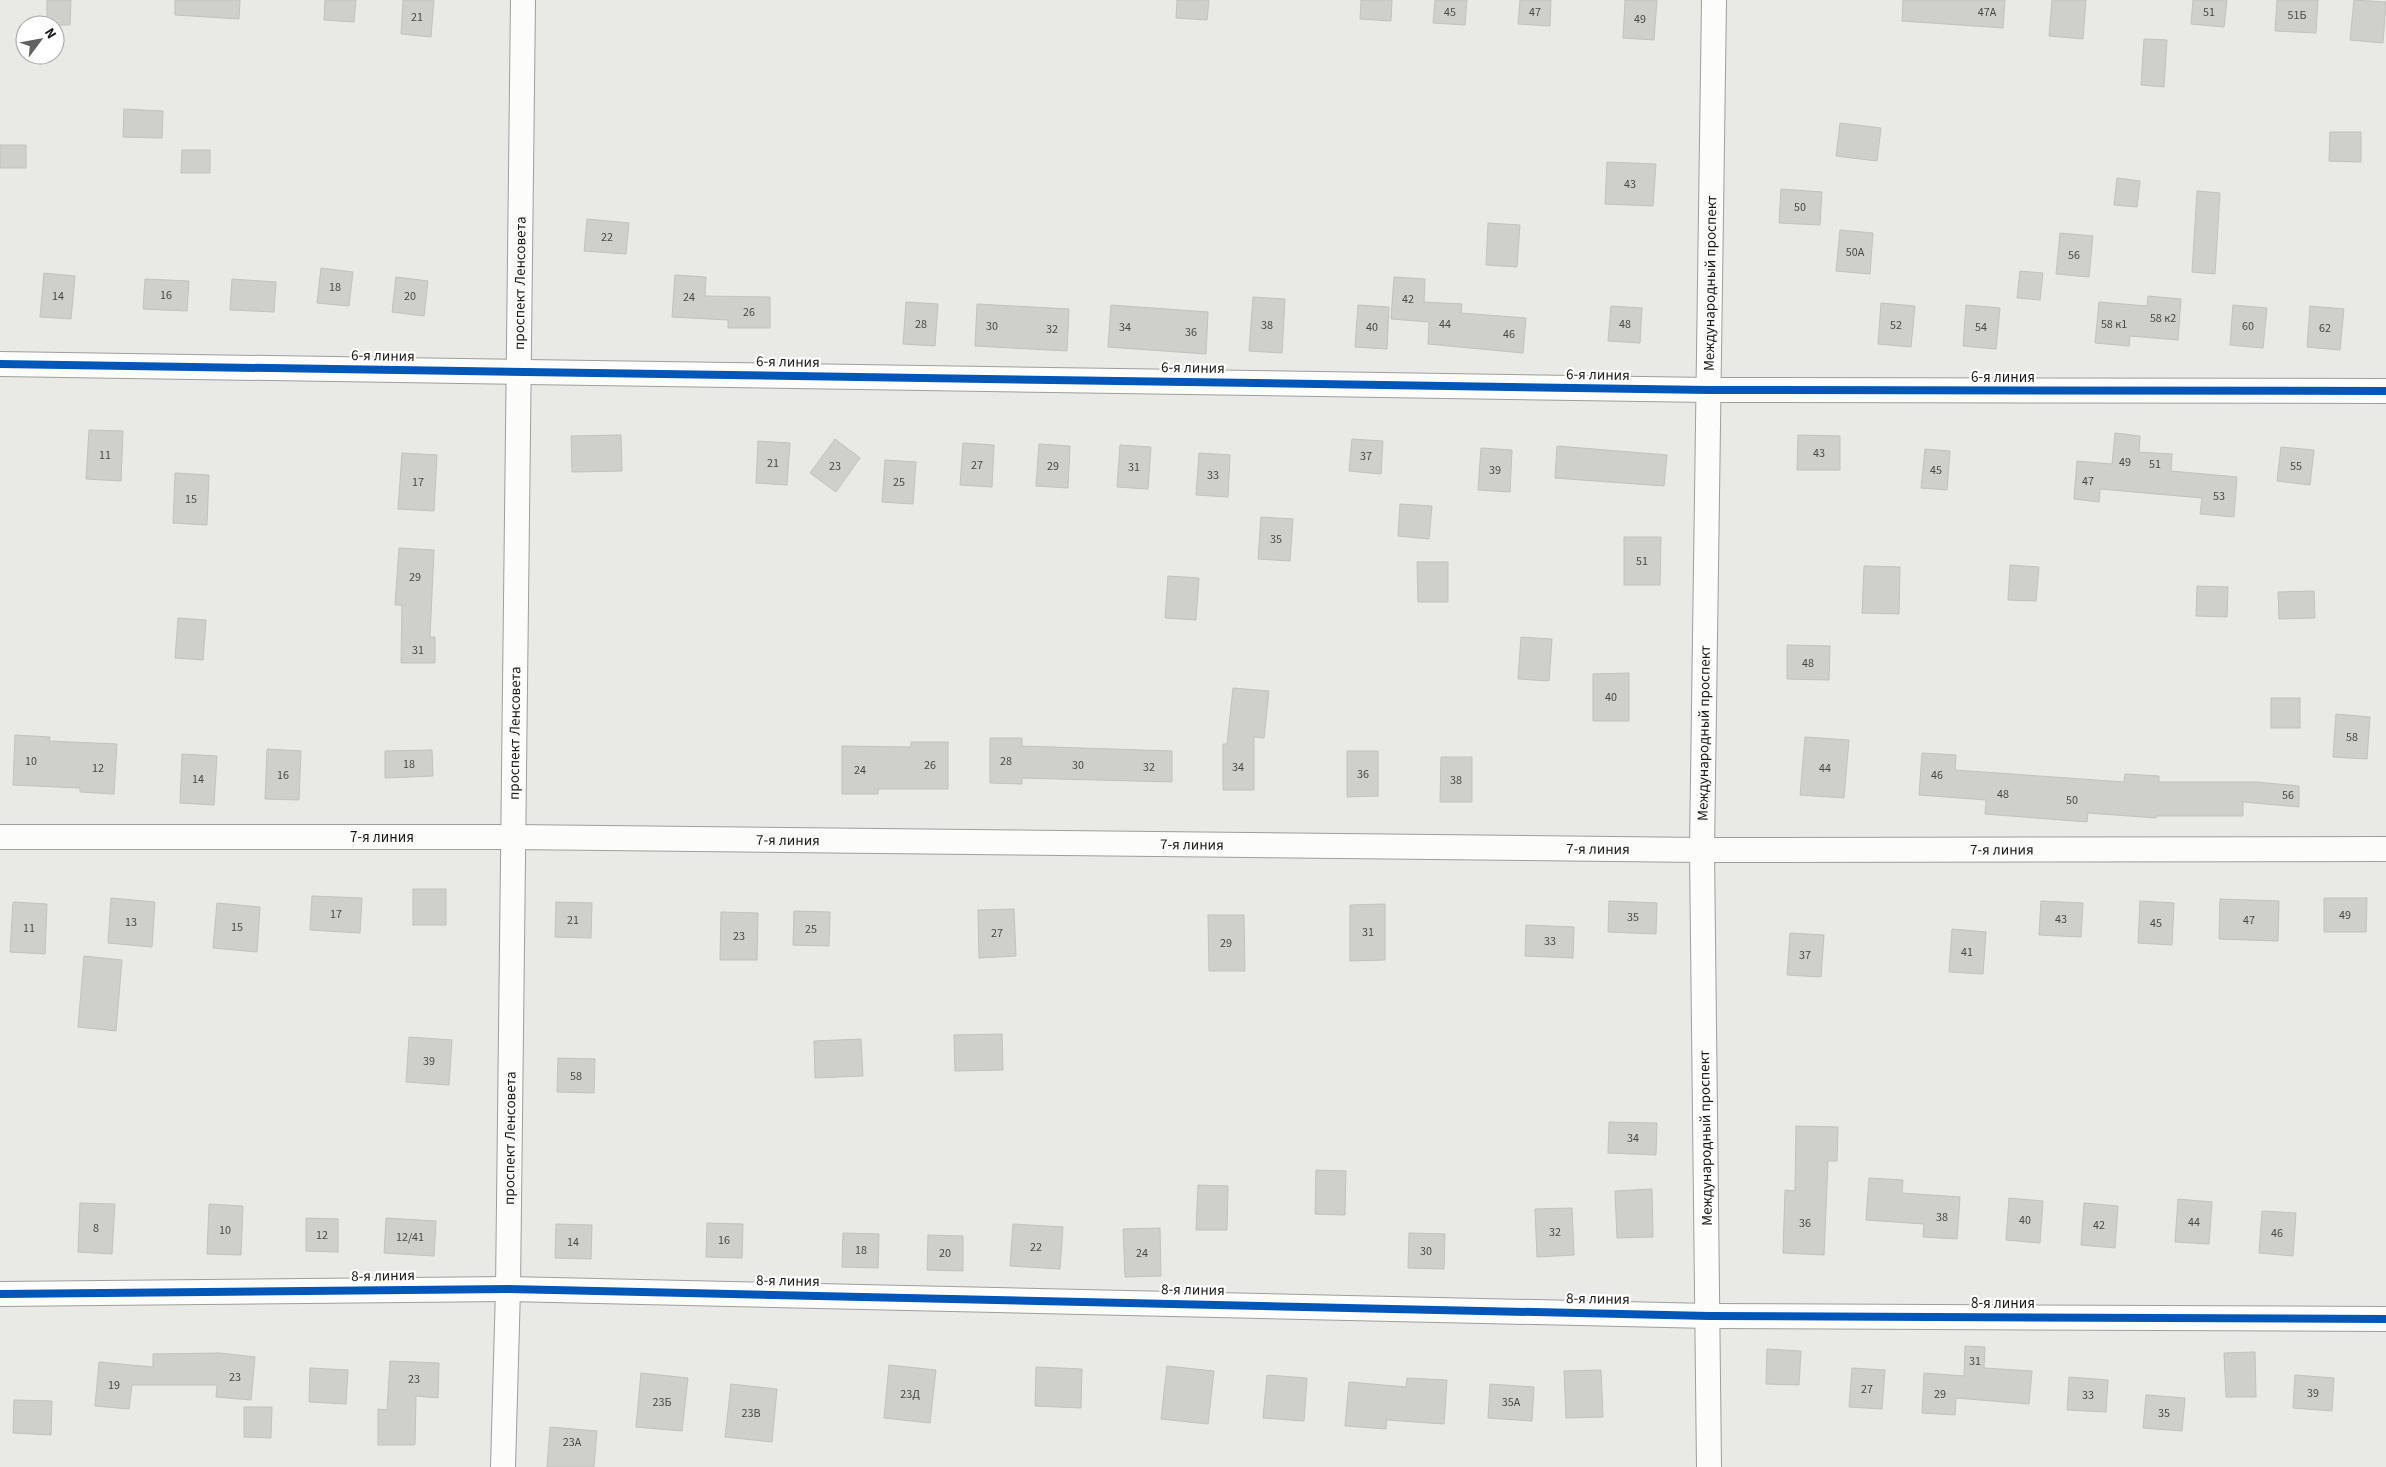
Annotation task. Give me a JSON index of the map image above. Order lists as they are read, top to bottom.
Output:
{
  "streets": {
    "street": [
      "проспект Ленсовета",
      "Международный проспект",
      "6-я линия",
      "7-я линия",
      "8-я линия"
    ]
  },
  "crossings": [
    ["проспект Ленсовета", "6-я линия"],
    ["проспект Ленсовета", "7-я линия"],
    ["проспект Ленсовета", "8-я линия"],
    ["Международный проспект", "6-я линия"],
    ["Международный проспект", "7-я линия"],
    ["Международный проспект", "8-я линия"]
  ],
  "house_numbers": [
    "45",
    "47",
    "47А",
    "51",
    "51Б",
    "21",
    "49",
    "43",
    "50",
    "22",
    "50А",
    "56",
    "18",
    "16",
    "14",
    "20",
    "24",
    "42",
    "26",
    "58 к2",
    "28",
    "44",
    "48",
    "58 к1",
    "38",
    "52",
    "30",
    "60",
    "34",
    "40",
    "54",
    "62",
    "32",
    "36",
    "46",
    "43",
    "11",
    "37",
    "49",
    "21",
    "51",
    "27",
    "23",
    "29",
    "55",
    "31",
    "39",
    "45",
    "33",
    "47",
    "17",
    "25",
    "53",
    "15",
    "35",
    "51",
    "29",
    "31",
    "48",
    "40",
    "58",
    "10",
    "28",
    "18",
    "26",
    "30",
    "32",
    "34",
    "12",
    "44",
    "24",
    "36",
    "16",
    "46",
    "14",
    "38",
    "48",
    "56",
    "50",
    "17",
    "49",
    "35",
    "43",
    "21",
    "47",
    "13",
    "45",
    "15",
    "11",
    "25",
    "31",
    "27",
    "23",
    "33",
    "29",
    "41",
    "37",
    "39",
    "58",
    "34",
    "38",
    "40",
    "44",
    "36",
    "42",
    "8",
    "10",
    "32",
    "46",
    "12",
    "12/41",
    "16",
    "14",
    "22",
    "18",
    "30",
    "20",
    "24",
    "31",
    "23",
    "23",
    "19",
    "27",
    "39",
    "23Д",
    "29",
    "33",
    "23Б",
    "35А",
    "23В",
    "35",
    "23А"
  ],
  "north": "top right"
}
